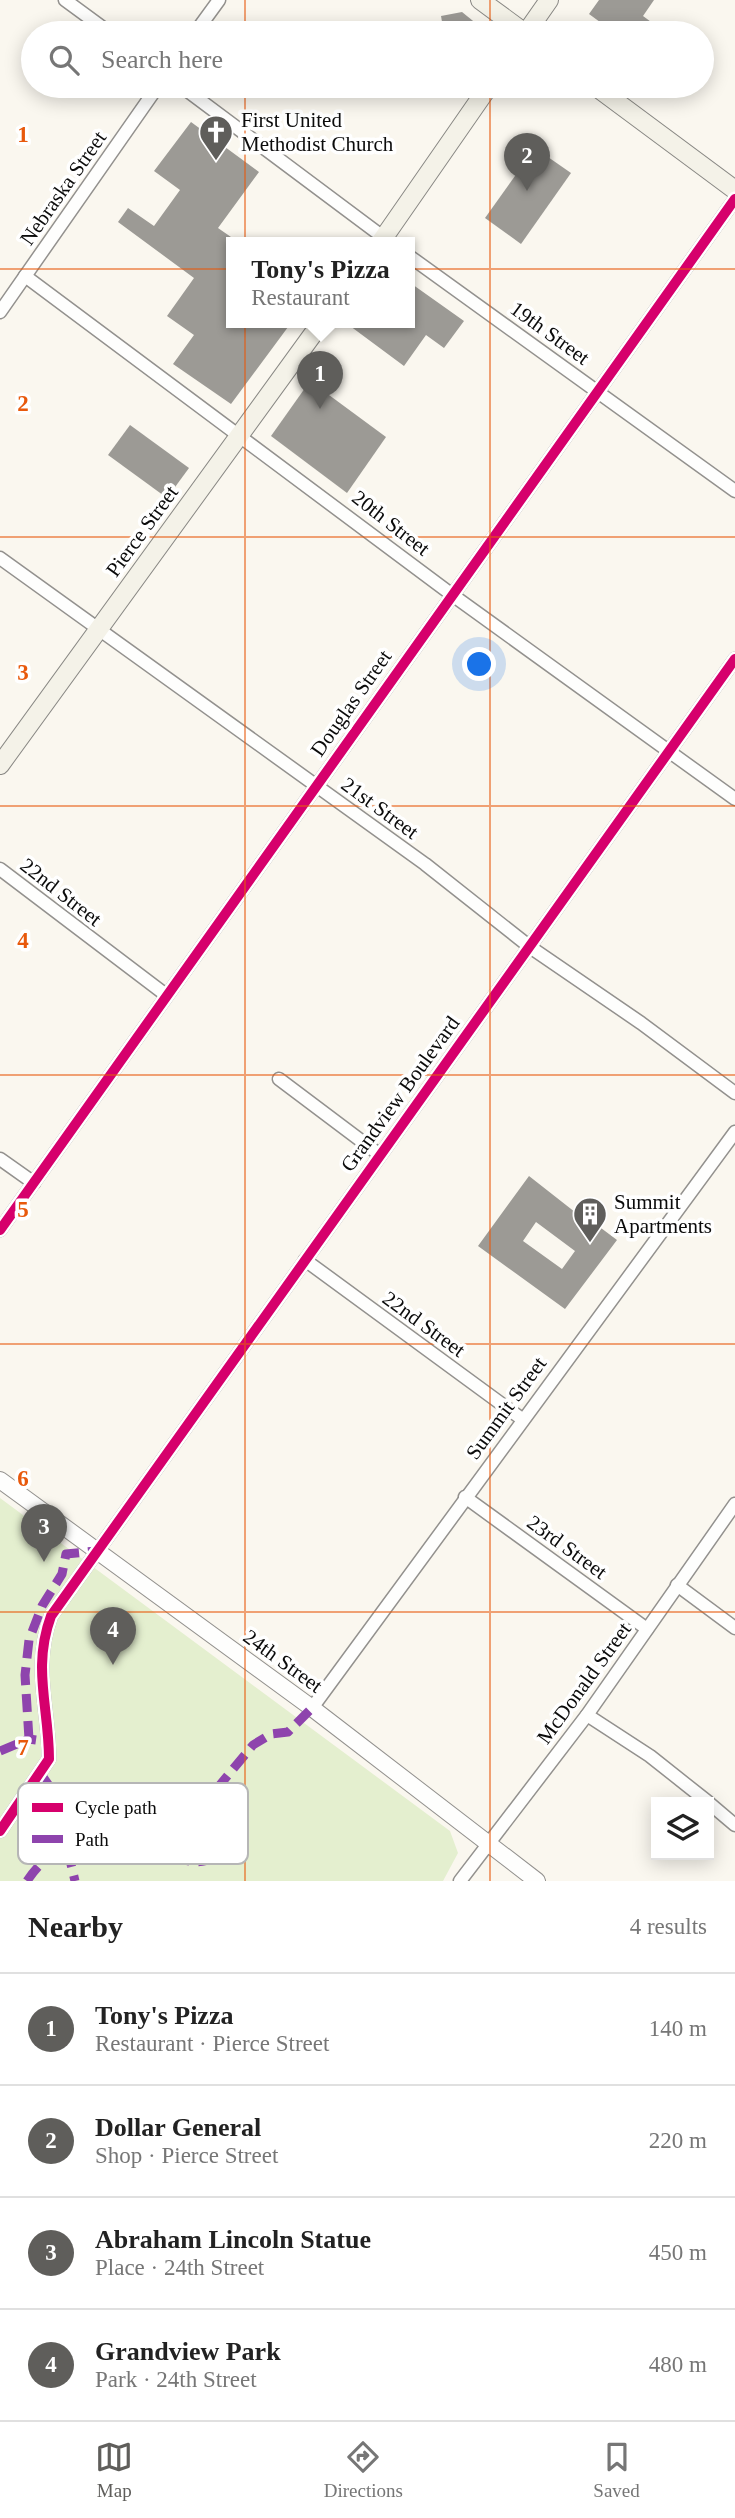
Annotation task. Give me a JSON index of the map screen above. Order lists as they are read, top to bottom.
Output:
{
  "streets": {
    "main road": ["Pierce Street"],
    "street": [
      "Nebraska Street",
      "19th Street",
      "20th Street",
      "Douglas Street",
      "21st Street",
      "22nd Street",
      "Grandview Boulevard",
      "Summit Street",
      "23rd Street",
      "24th Street",
      "McDonald Street"
    ]
  },
  "crossings": [
    ["Nebraska Street", "20th Street"],
    ["19th Street", "Douglas Street"],
    ["20th Street", "Pierce Street"],
    ["20th Street", "Douglas Street"],
    ["20th Street", "Grandview Boulevard"],
    ["Pierce Street", "21st Street"],
    ["Douglas Street", "21st Street"],
    ["Douglas Street", "22nd Street"],
    ["21st Street", "Grandview Boulevard"],
    ["22nd Street", "Grandview Boulevard"],
    ["22nd Street", "Summit Street"],
    ["Grandview Boulevard", "24th Street"],
    ["Summit Street", "23rd Street"],
    ["Summit Street", "24th Street"],
    ["23rd Street", "McDonald Street"],
    ["24th Street", "McDonald Street"]
  ],
  "places": {
    "church": ["First United Methodist Church"],
    "building": ["Summit Apartments"]
  },
  "legend": ["Cycle path", "Path"],
  "page": {
    "search": "Search here",
    "pins": [
      "2",
      "1",
      "3",
      "4"
    ],
    "popup": ["Tony's Pizza", "Restaurant"],
    "heading": ["Nearby", "4 results"],
    "list": [
      {
        "mark": "1",
        "name": "Tony's Pizza",
        "note": "Restaurant · Pierce Street",
        "value": "140 m"
      },
      {
        "mark": "2",
        "name": "Dollar General",
        "note": "Shop · Pierce Street",
        "value": "220 m"
      },
      {
        "mark": "3",
        "name": "Abraham Lincoln Statue",
        "note": "Place · 24th Street",
        "value": "450 m"
      },
      {
        "mark": "4",
        "name": "Grandview Park",
        "note": "Park · 24th Street",
        "value": "480 m"
      }
    ],
    "nav": ["Map", "Directions", "Saved"]
  },
  "grid": {
    "rows": [
      "1",
      "2",
      "3",
      "4",
      "5",
      "6",
      "7"
    ]
  }
}
